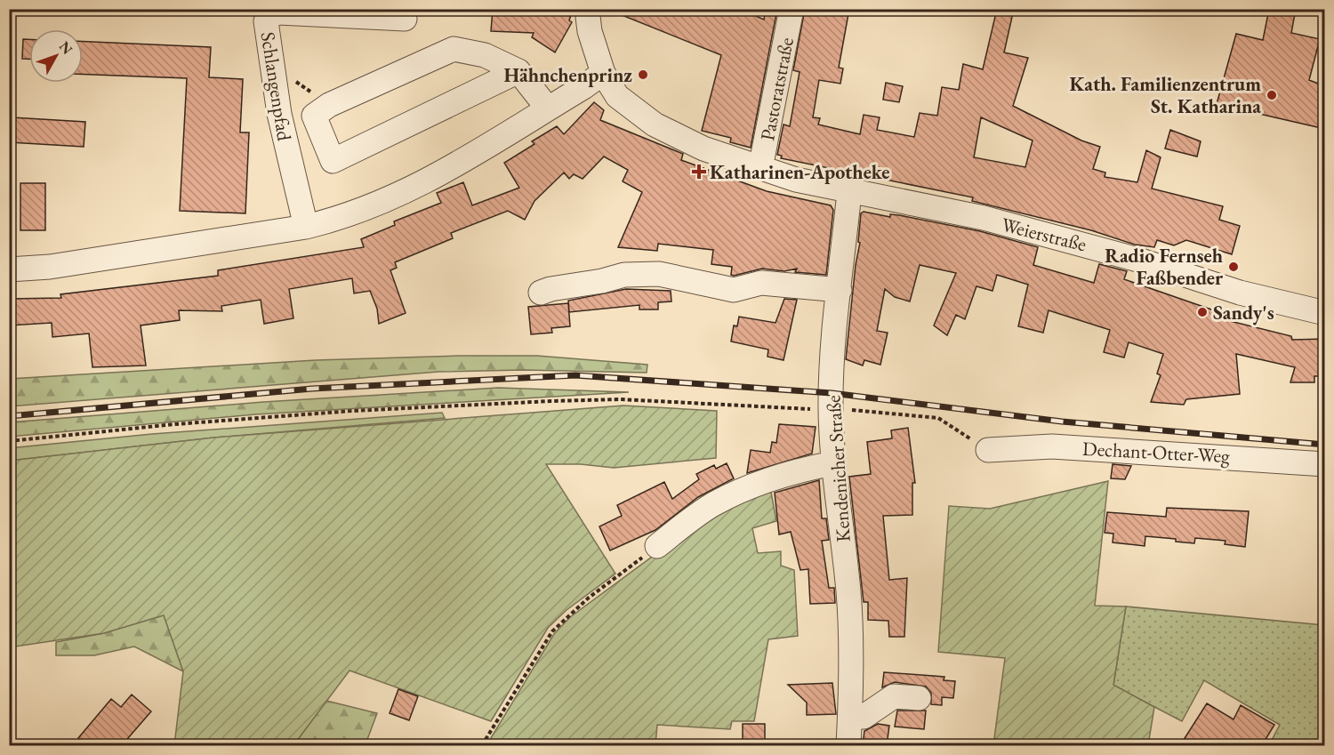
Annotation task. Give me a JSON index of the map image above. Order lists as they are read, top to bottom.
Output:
{
  "streets": {
    "street": [
      "Schlangenpfad",
      "Pastoratstraße",
      "Weierstraße",
      "Dechant-Otter-Weg",
      "Kendenicher Straße"
    ]
  },
  "crossings": [
    ["Pastoratstraße", "Weierstraße"],
    ["Weierstraße", "Kendenicher Straße"]
  ],
  "places": {
    "other": [
      "Hähnchenprinz",
      "Kath. Familienzentrum St. Katharina",
      "Radio Fernseh Faßbender",
      "Sandy's"
    ],
    "health": ["Katharinen-Apotheke"]
  },
  "north": "top right"
}
